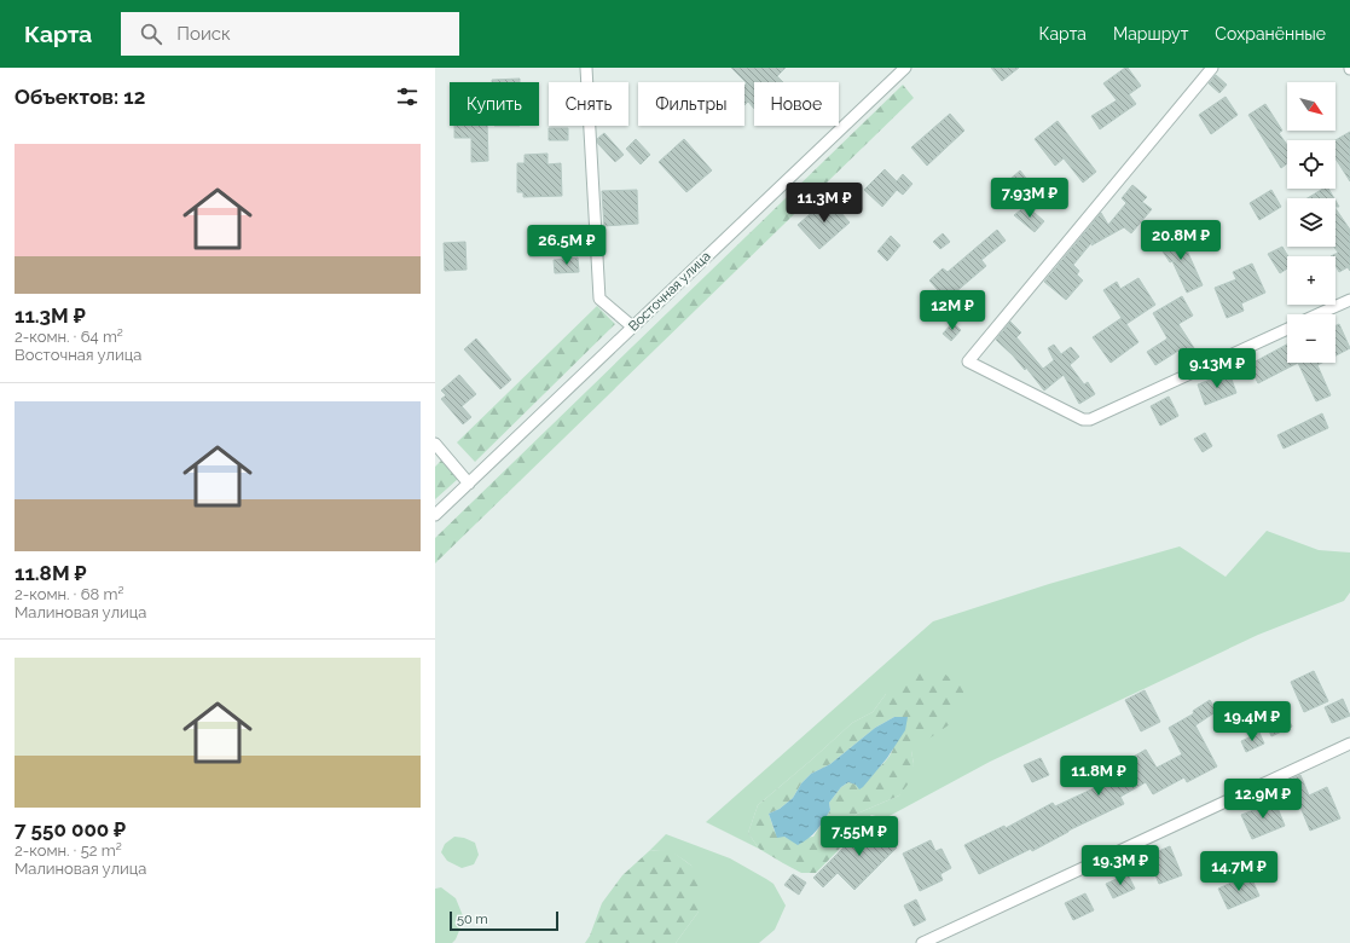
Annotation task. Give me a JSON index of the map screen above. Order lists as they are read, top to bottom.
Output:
{
  "streets": {
    "street": ["Восточная улица"]
  },
  "scale_bar": "50 m",
  "north": "bottom right",
  "page": {
    "header": "Карта",
    "search": "Поиск",
    "nav": ["Карта", "Маршрут", "Сохранённые"],
    "heading": "Объектов: 12",
    "map_buttons": ["+", "−"],
    "chip": [
      "Купить",
      "Снять",
      "Фильтры",
      "Новое"
    ],
    "list": [
      {
        "name": "11.3M ₽",
        "note": "2-комн. · 64 m² · Восточная улица"
      },
      {
        "name": "11.8M ₽",
        "note": "2-комн. · 68 m² · Малиновая улица"
      },
      {
        "name": "7 550 000 ₽",
        "note": "2-комн. · 52 m² · Малиновая улица"
      }
    ],
    "price": [
      "7.93M ₽",
      "11.3M ₽",
      "20.8M ₽",
      "26.5M ₽",
      "12M ₽",
      "9.13M ₽",
      "19.4M ₽",
      "11.8M ₽",
      "12.9M ₽",
      "7.55M ₽",
      "19.3M ₽",
      "14.7M ₽"
    ],
    "scale": "50 m"
  }
}
